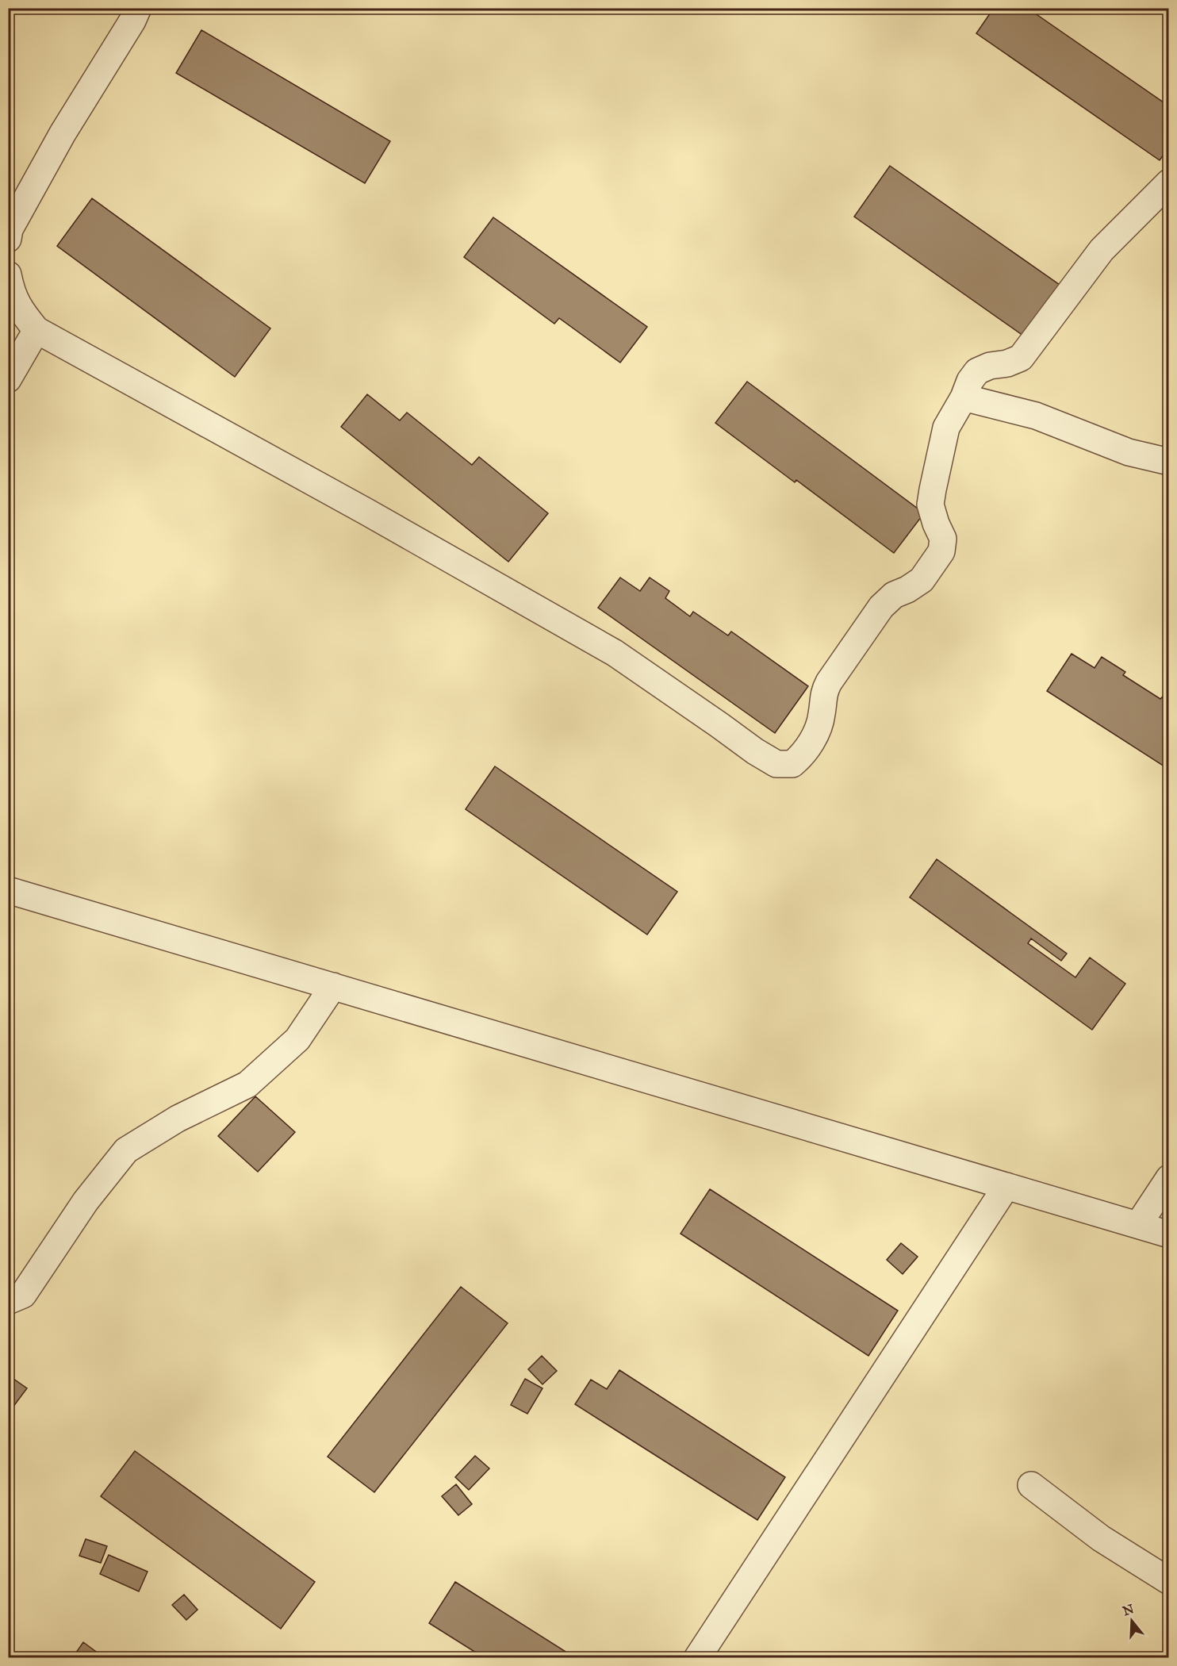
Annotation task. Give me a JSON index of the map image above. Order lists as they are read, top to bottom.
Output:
{
  "north": "top"
}
